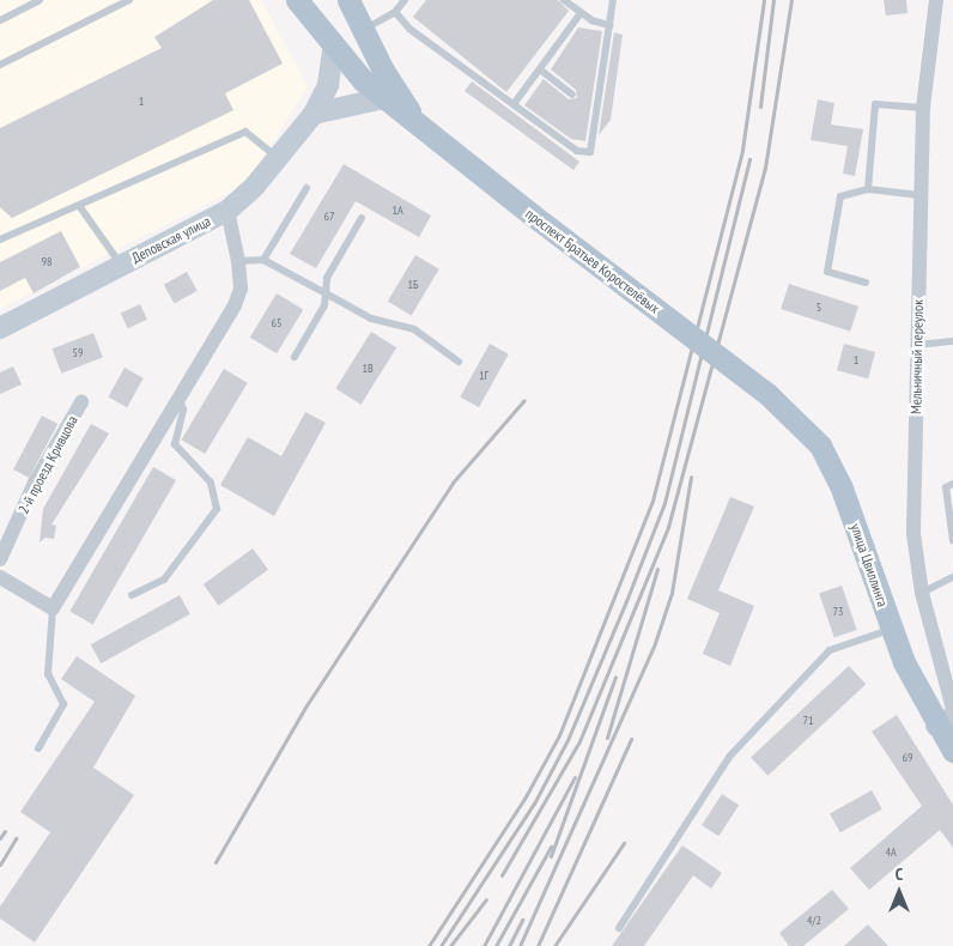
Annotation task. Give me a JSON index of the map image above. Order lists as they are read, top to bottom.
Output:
{
  "streets": {
    "main road": ["проспект Братьев Коростелёвых", "улица Цвиллинга"],
    "street": ["Деповская улица", "Мельничный переулок", "2-й проезд Кривцова"]
  },
  "crossings": [
    ["Деповская улица", "проспект Братьев Коростелёвых"],
    ["проспект Братьев Коростелёвых", "улица Цвиллинга"]
  ],
  "house_numbers": [
    "1",
    "1А",
    "67",
    "98",
    "1Б",
    "5",
    "65",
    "59",
    "1",
    "1В",
    "1Г",
    "73",
    "71",
    "69",
    "4А",
    "4/2"
  ],
  "north": "top"
}
